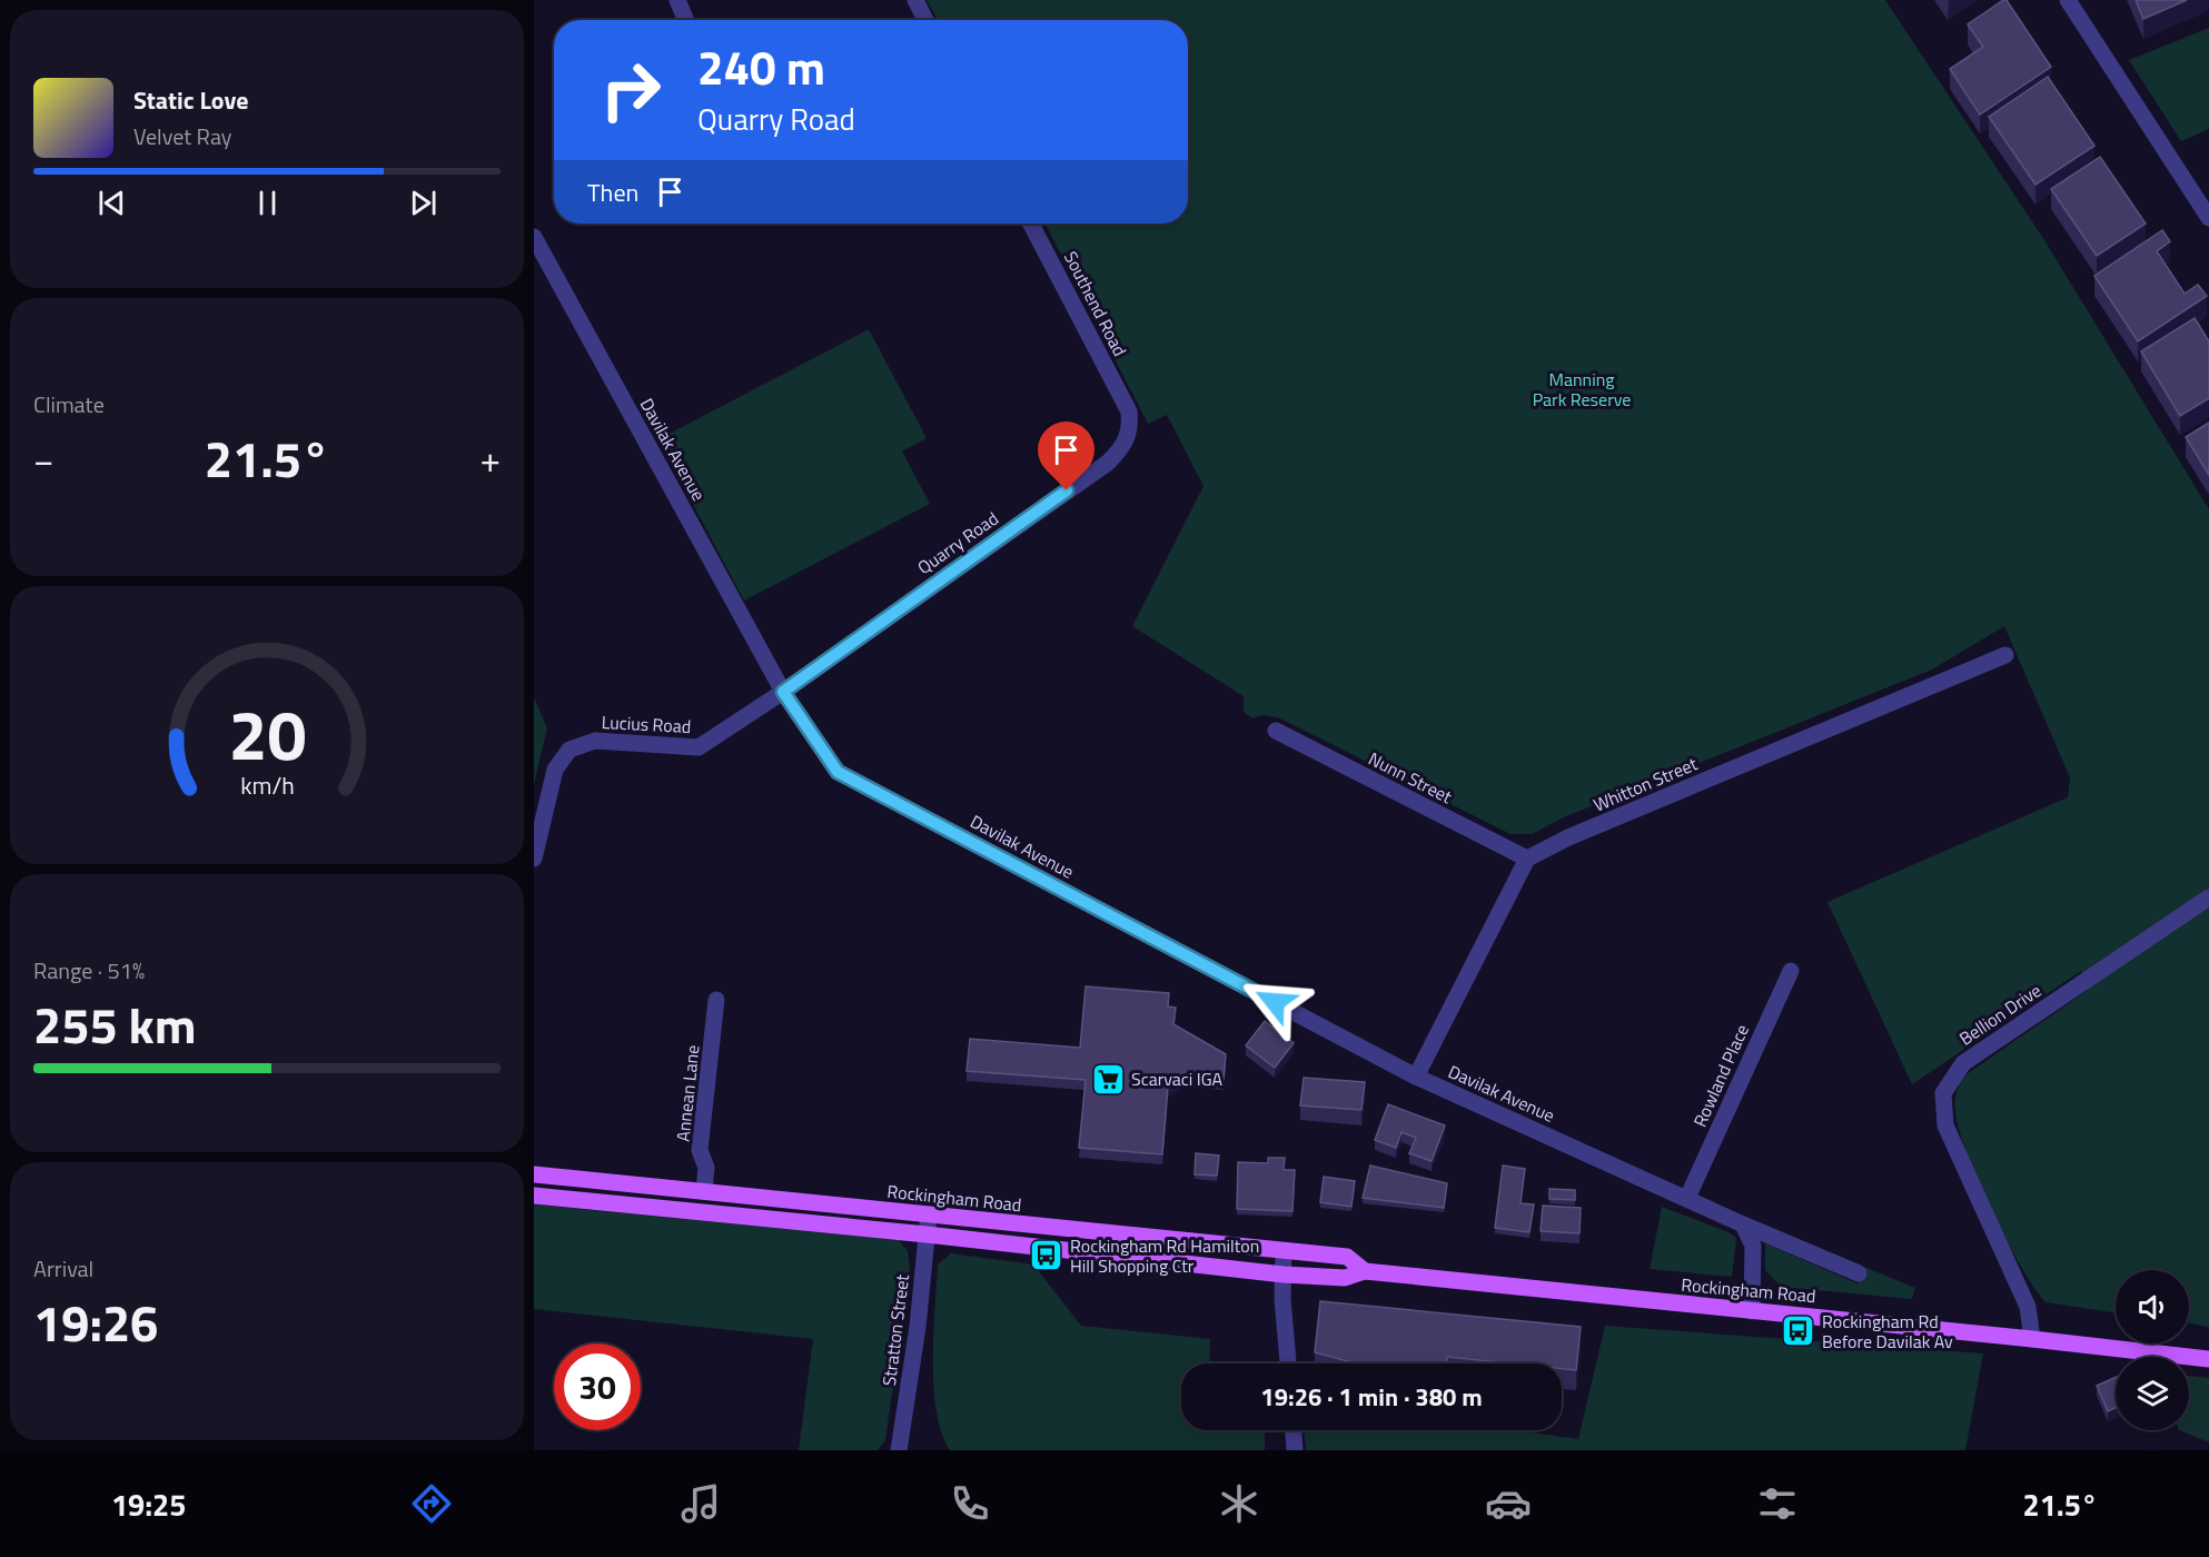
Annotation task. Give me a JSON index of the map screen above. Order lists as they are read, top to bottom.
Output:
{
  "streets": {
    "main road": ["Rockingham Road"],
    "street": [
      "Southend Road",
      "Davilak Avenue",
      "Quarry Road",
      "Lucius Road",
      "Nunn Street",
      "Whitton Street",
      "Bellion Drive",
      "Rowland Place",
      "Annean Lane",
      "Stratton Street"
    ]
  },
  "crossings": [
    ["Southend Road", "Quarry Road"],
    ["Davilak Avenue", "Quarry Road"],
    ["Davilak Avenue", "Lucius Road"],
    ["Davilak Avenue", "Rowland Place"],
    ["Quarry Road", "Lucius Road"],
    ["Nunn Street", "Whitton Street"],
    ["Bellion Drive", "Rockingham Road"],
    ["Annean Lane", "Rockingham Road"],
    ["Rockingham Road", "Stratton Street"]
  ],
  "parks": ["Manning Park Reserve"],
  "places": {
    "supermarket": ["Scarvaci IGA"],
    "bus stop": ["Rockingham Rd Hamilton Hill Shopping Ctr", "Rockingham Rd Before Davilak Av"]
  },
  "page": {
    "turn": ["240 m", "Quarry Road"],
    "song": ["Static Love", "Velvet Ray"],
    "then": "Then",
    "tile": [
      "Climate",
      ["Range · 51%", "255 km"],
      ["Arrival", "19:26"]
    ],
    "heat": ["−", "21.5°", "+"],
    "limit": "30",
    "trip": "19:26 · 1 min · 380 m",
    "tabs": ["19:25", "21.5°"],
    "gauge": ["20", "km/h"]
  }
}
